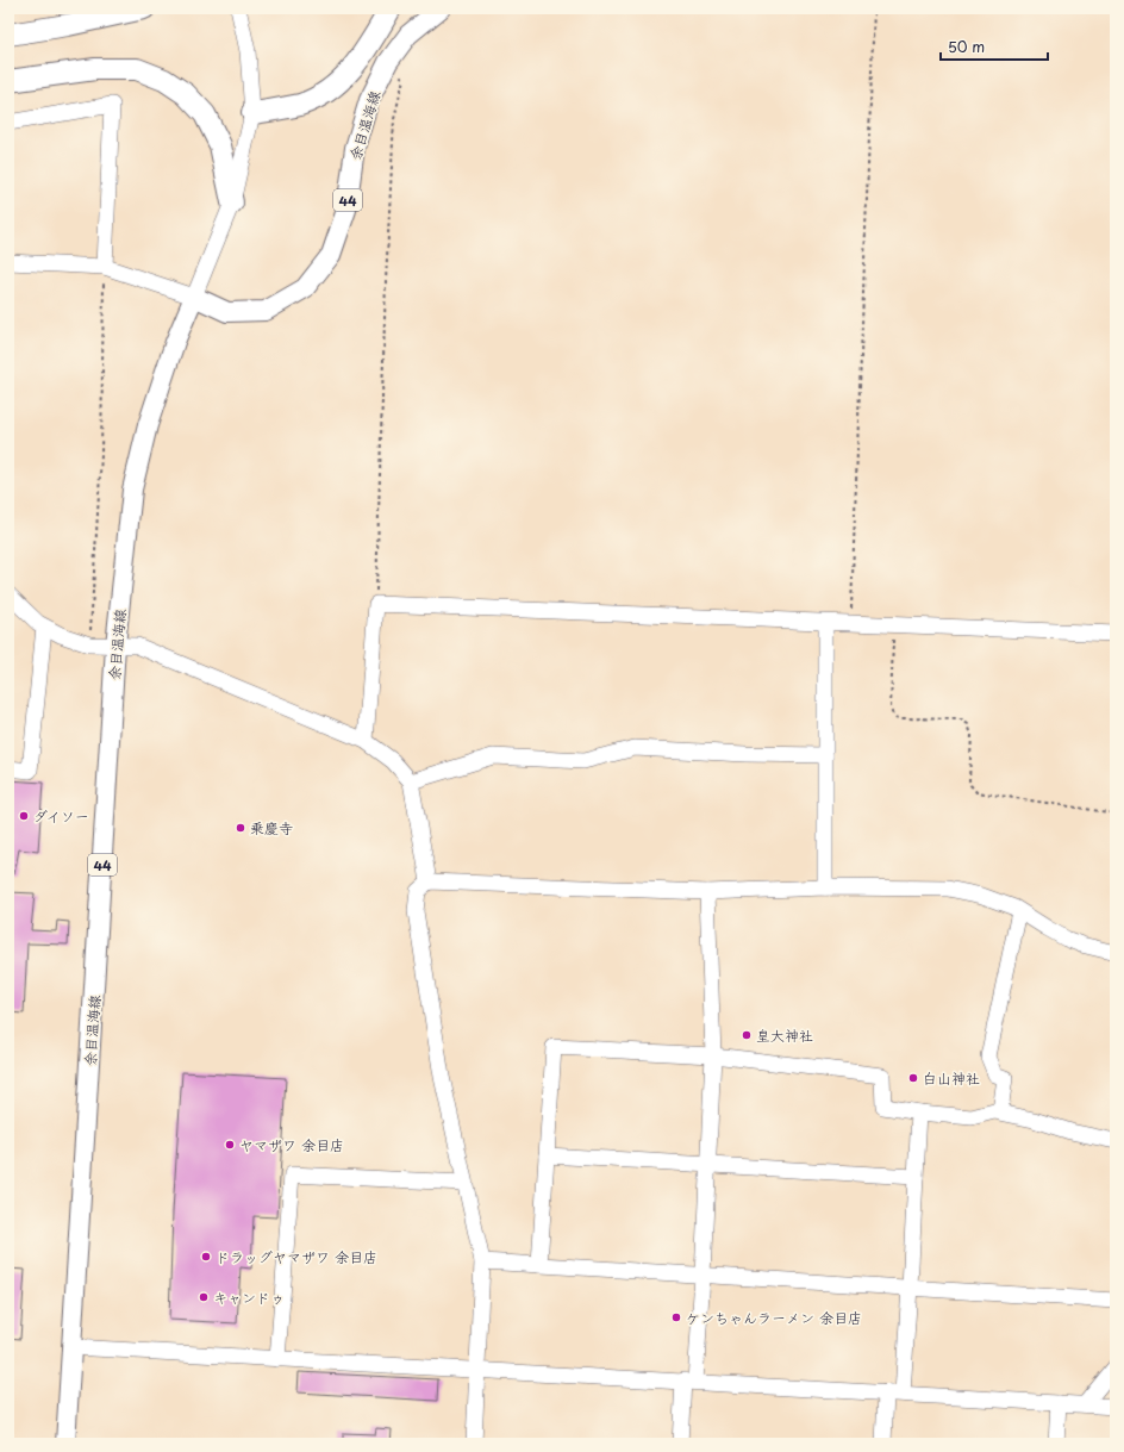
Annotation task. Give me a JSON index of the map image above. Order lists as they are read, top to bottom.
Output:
{
  "streets": {
    "main road": ["余目温海線", "44"]
  },
  "places": [
    "ダイソー",
    "乗慶寺",
    "皇大神社",
    "白山神社",
    "ヤマザワ 余目店",
    "ドラッグヤマザワ 余目店",
    "キャンドゥ",
    "ケンちゃんラーメン 余目店"
  ],
  "scale_bar": "50 m"
}
